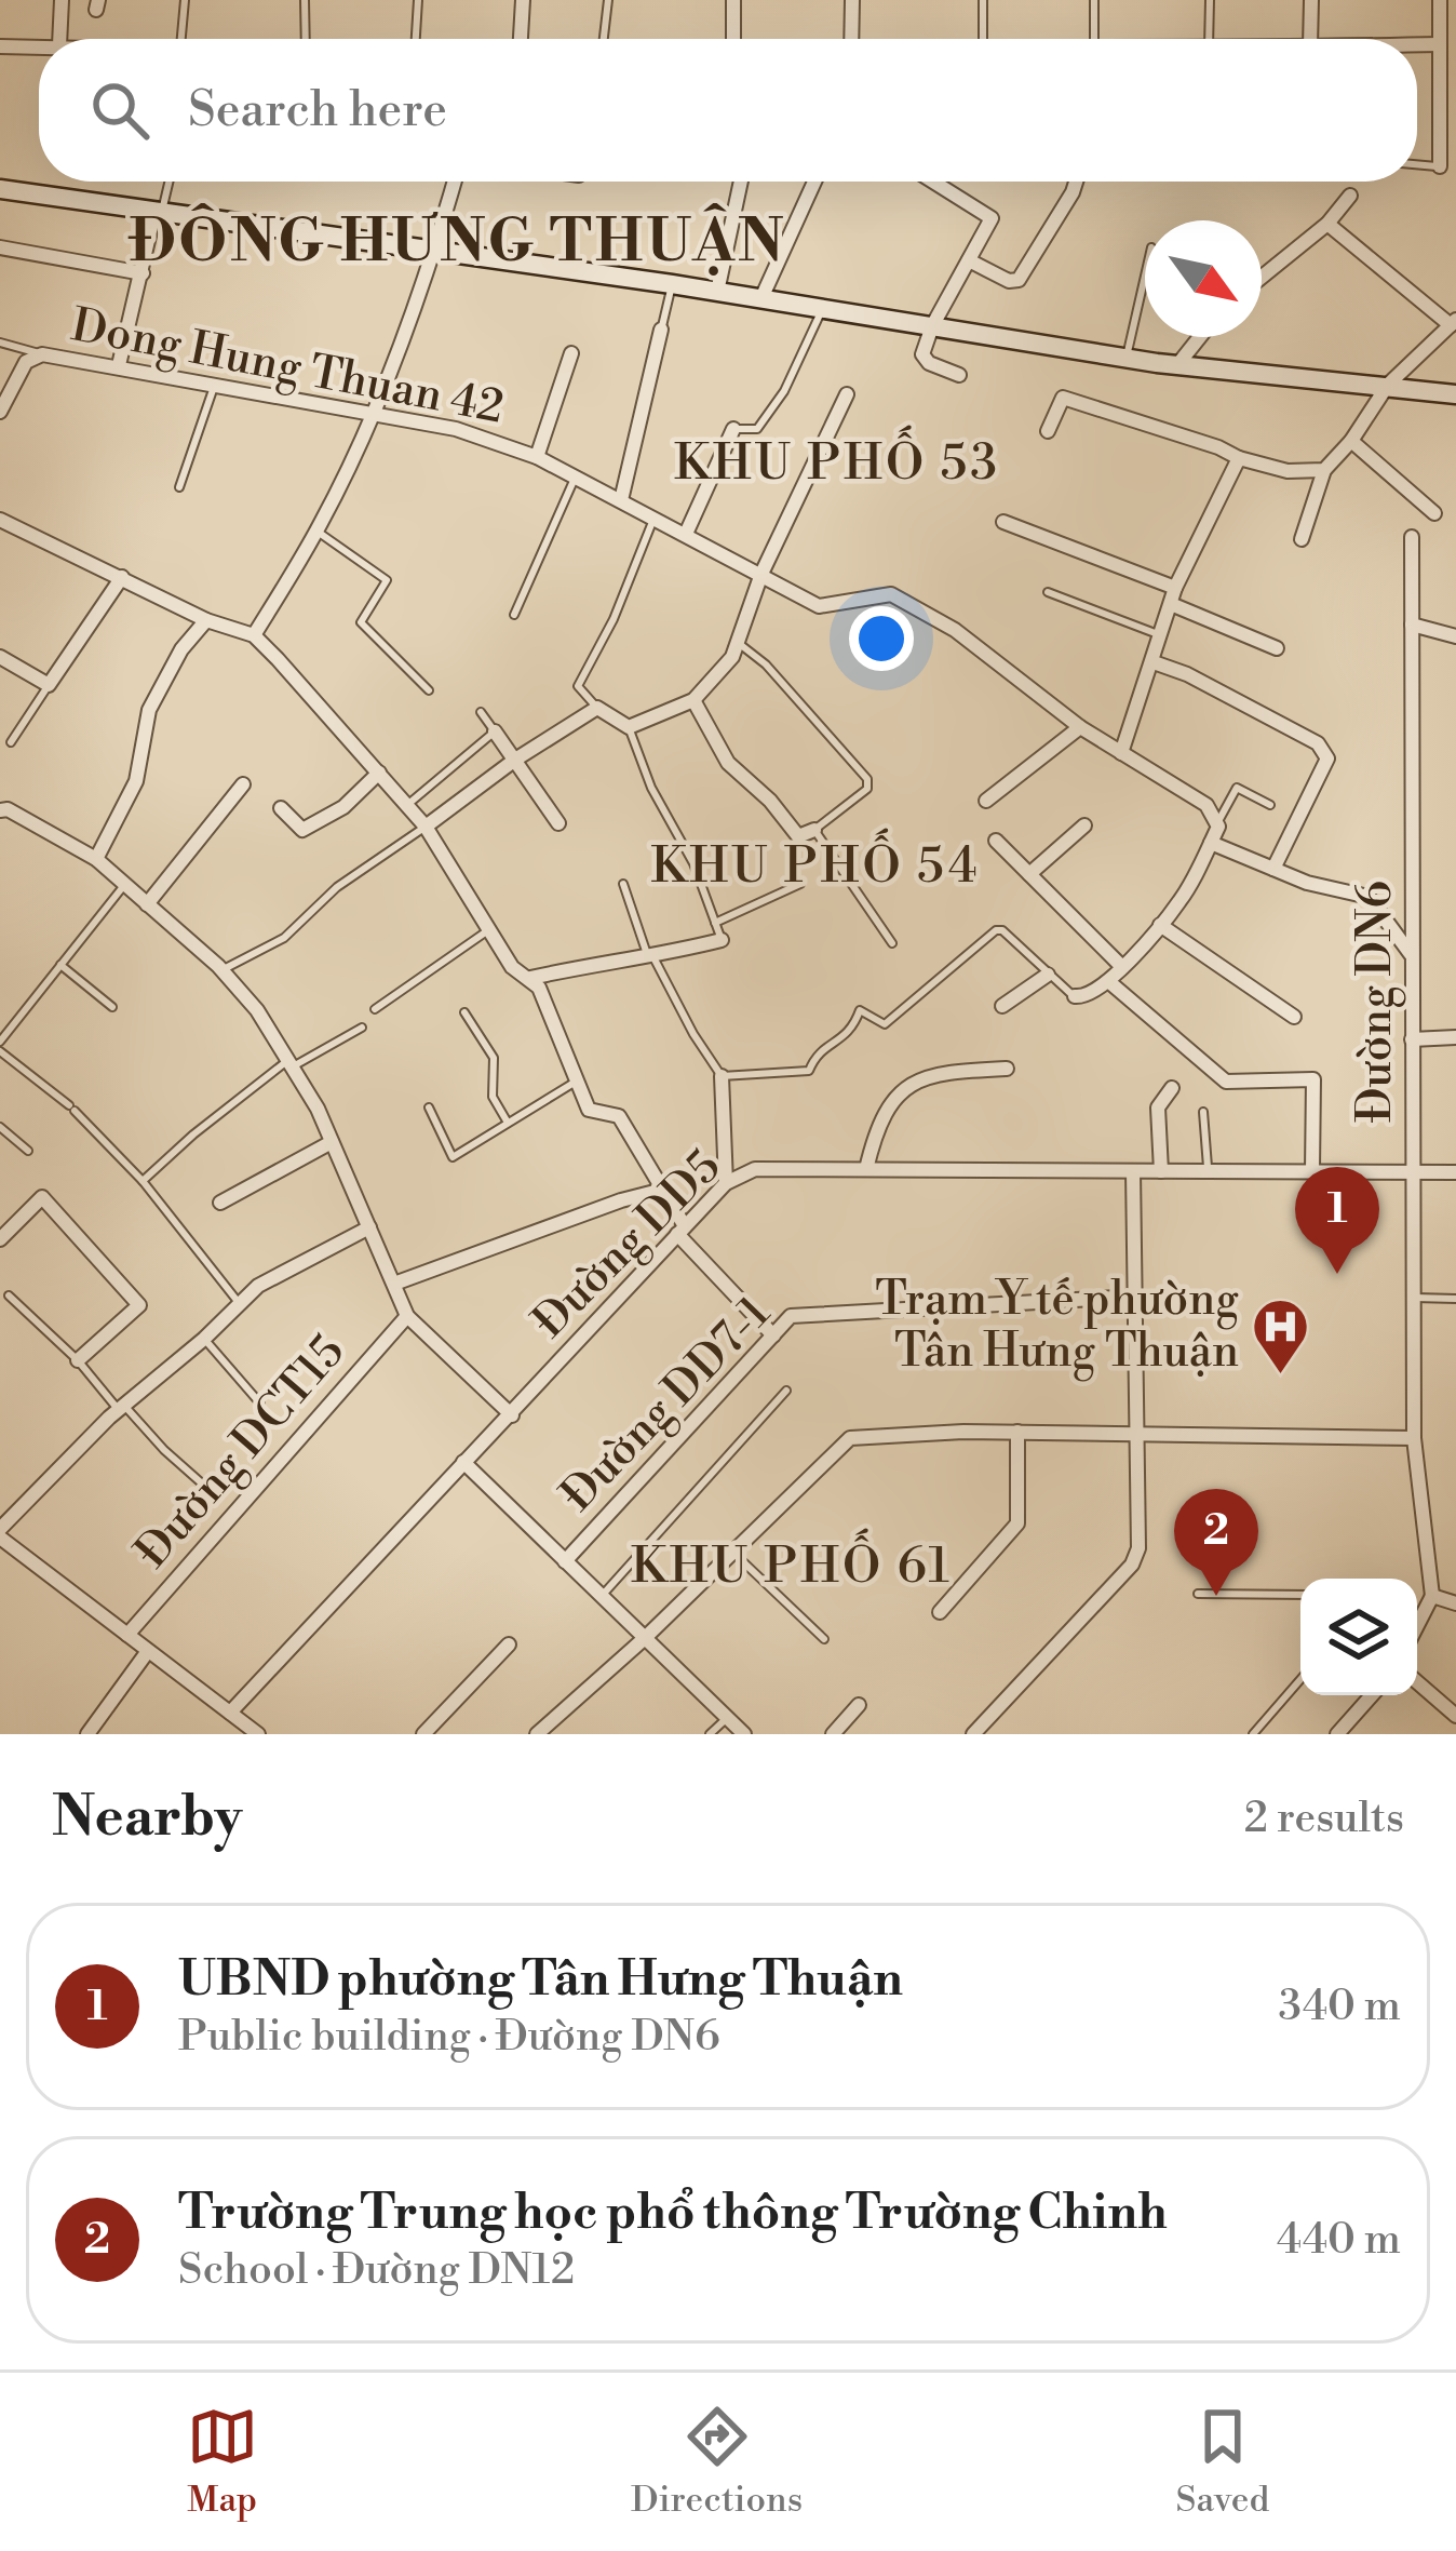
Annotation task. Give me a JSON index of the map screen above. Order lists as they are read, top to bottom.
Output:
{
  "streets": {
    "street": [
      "Dong Hung Thuan 42",
      "Đường DN6",
      "Đường DD5",
      "Đường DD7-1",
      "Đường DCT15"
    ]
  },
  "crossings": [
    ["Đường DN6", "Đường DD5"]
  ],
  "districts": [
    "ĐÔNG HƯNG THUẬN",
    "KHU PHỐ 53",
    "KHU PHỐ 54",
    "KHU PHỐ 61"
  ],
  "places": {
    "hospital": ["Trạm Y tế phường Tân Hưng Thuận"]
  },
  "north": "bottom right",
  "page": {
    "search": "Search here",
    "pins": ["1", "2"],
    "heading": ["Nearby", "2 results"],
    "list": [
      {
        "mark": "1",
        "name": "UBND phường Tân Hưng Thuận",
        "note": "Public building · Đường DN6",
        "value": "340 m"
      },
      {
        "mark": "2",
        "name": "Trường Trung học phổ thông Trường Chinh",
        "note": "School · Đường DN12",
        "value": "440 m"
      }
    ],
    "nav": ["Map", "Directions", "Saved"]
  }
}
